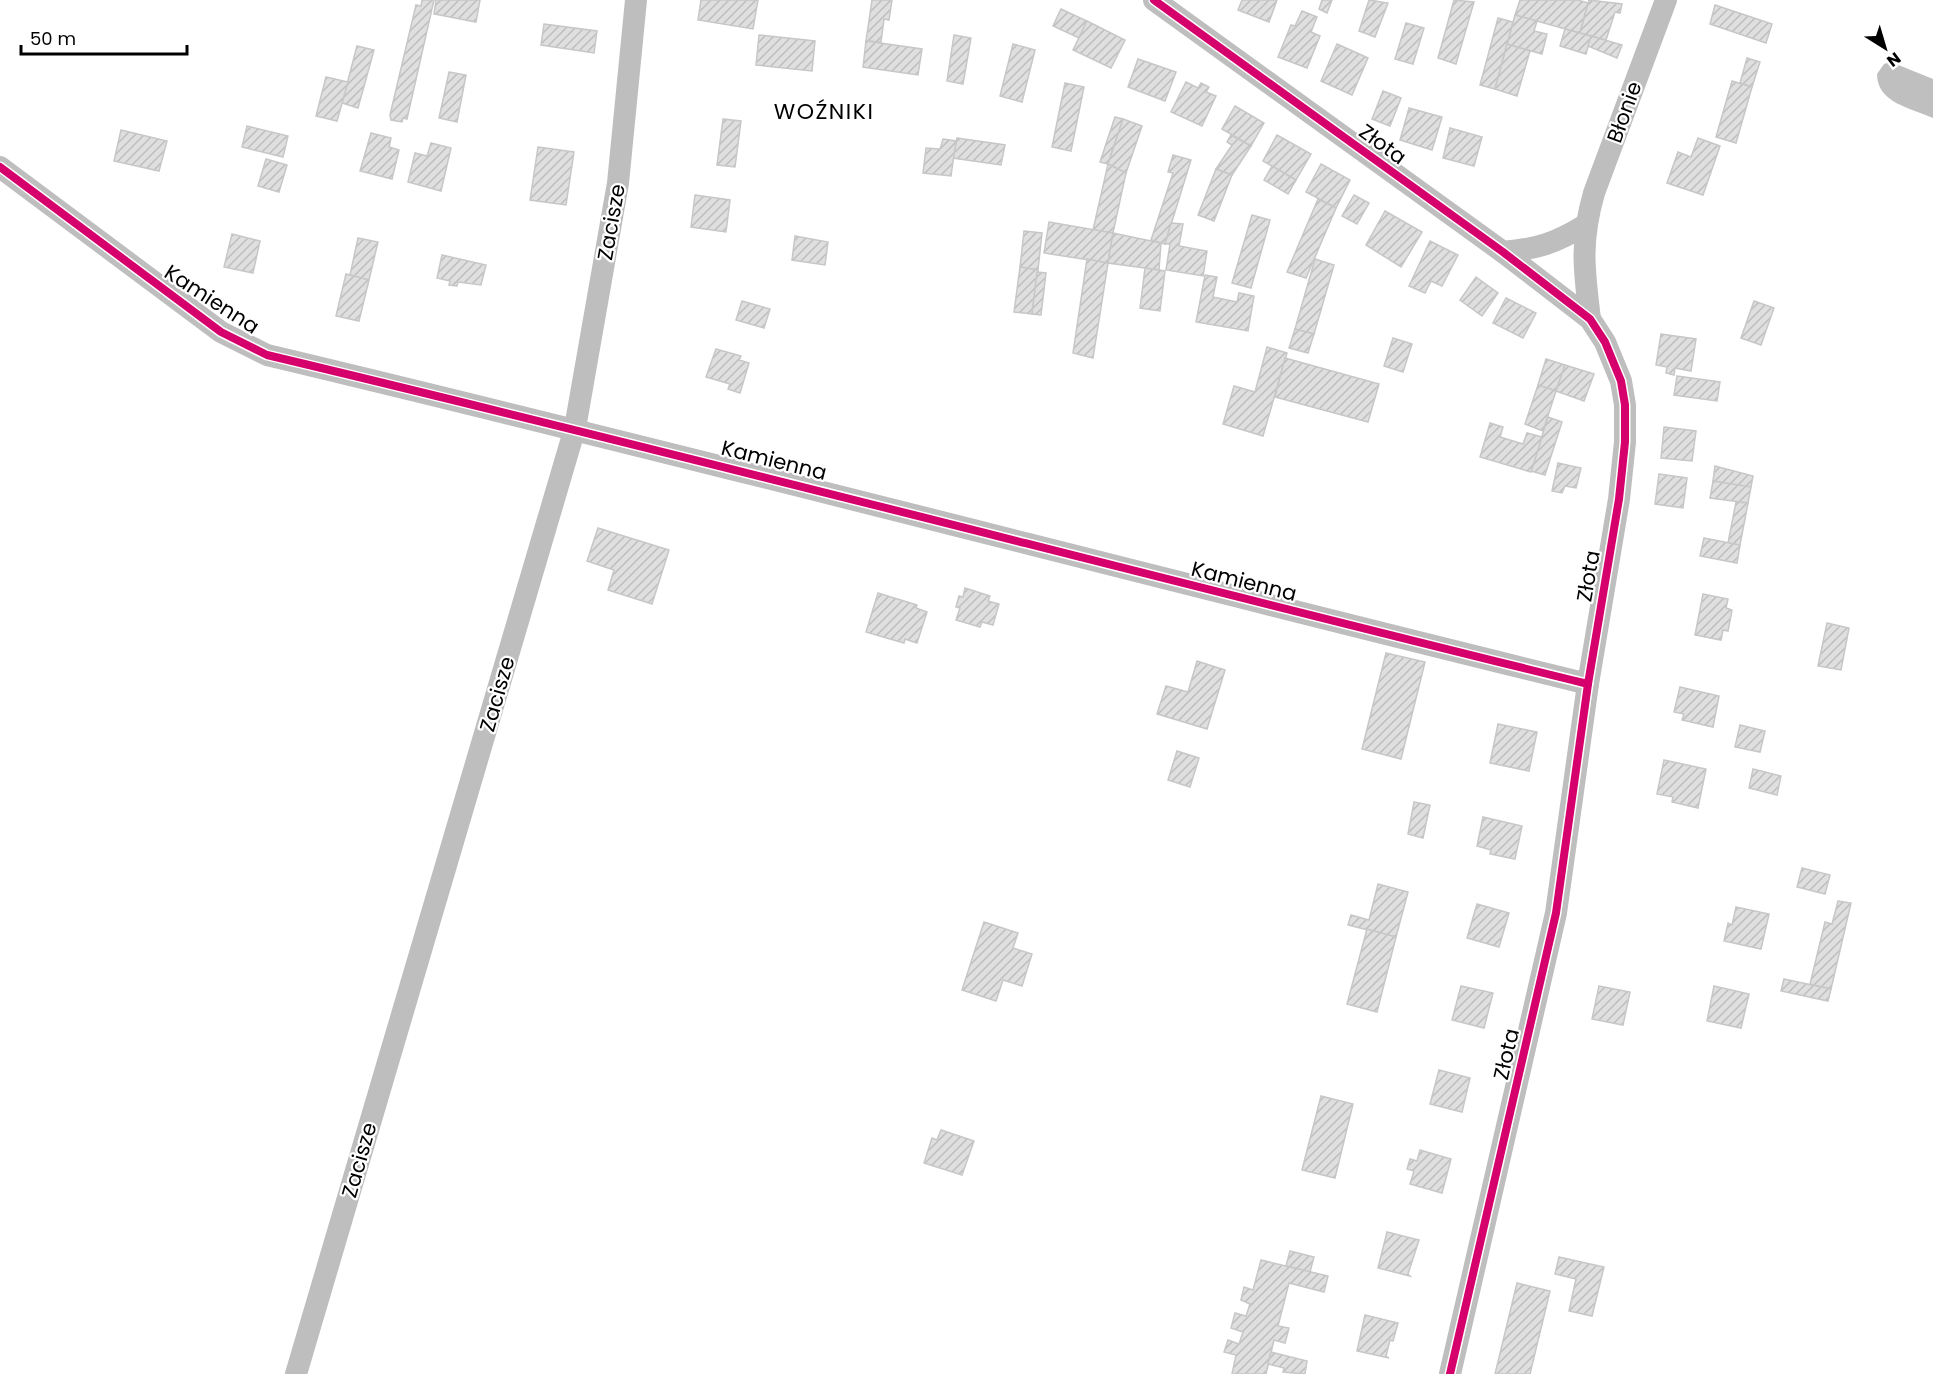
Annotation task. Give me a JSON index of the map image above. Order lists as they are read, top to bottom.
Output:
{
  "streets": {
    "street": [
      "Błonie",
      "Złota",
      "Zacisze",
      "Kamienna"
    ]
  },
  "crossings": [
    ["Błonie", "Złota"],
    ["Złota", "Kamienna"],
    ["Zacisze", "Kamienna"]
  ],
  "districts": ["WOŹNIKI"],
  "scale_bar": "50 m",
  "north": "bottom right"
}
